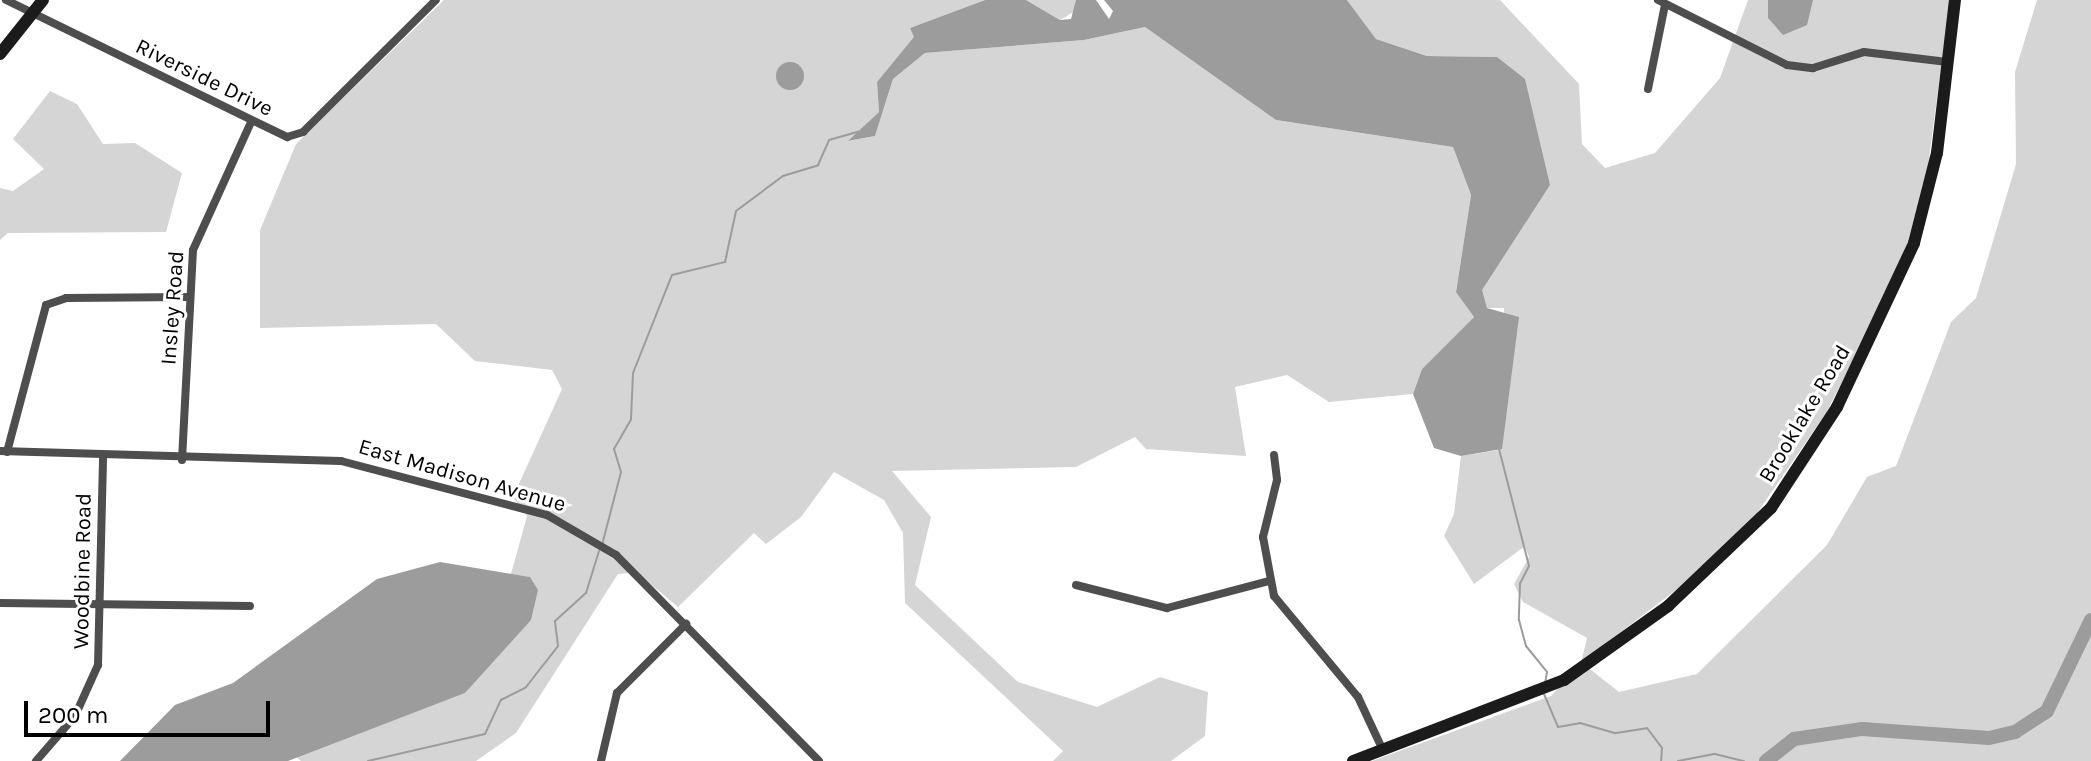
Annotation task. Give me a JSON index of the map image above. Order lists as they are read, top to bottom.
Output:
{
  "streets": {
    "street": [
      "Riverside Drive",
      "Insley Road",
      "Brooklake Road",
      "East Madison Avenue",
      "Woodbine Road"
    ]
  },
  "crossings": [
    ["Riverside Drive", "Insley Road"],
    ["Insley Road", "East Madison Avenue"],
    ["East Madison Avenue", "Woodbine Road"]
  ],
  "scale_bar": "200 m"
}
